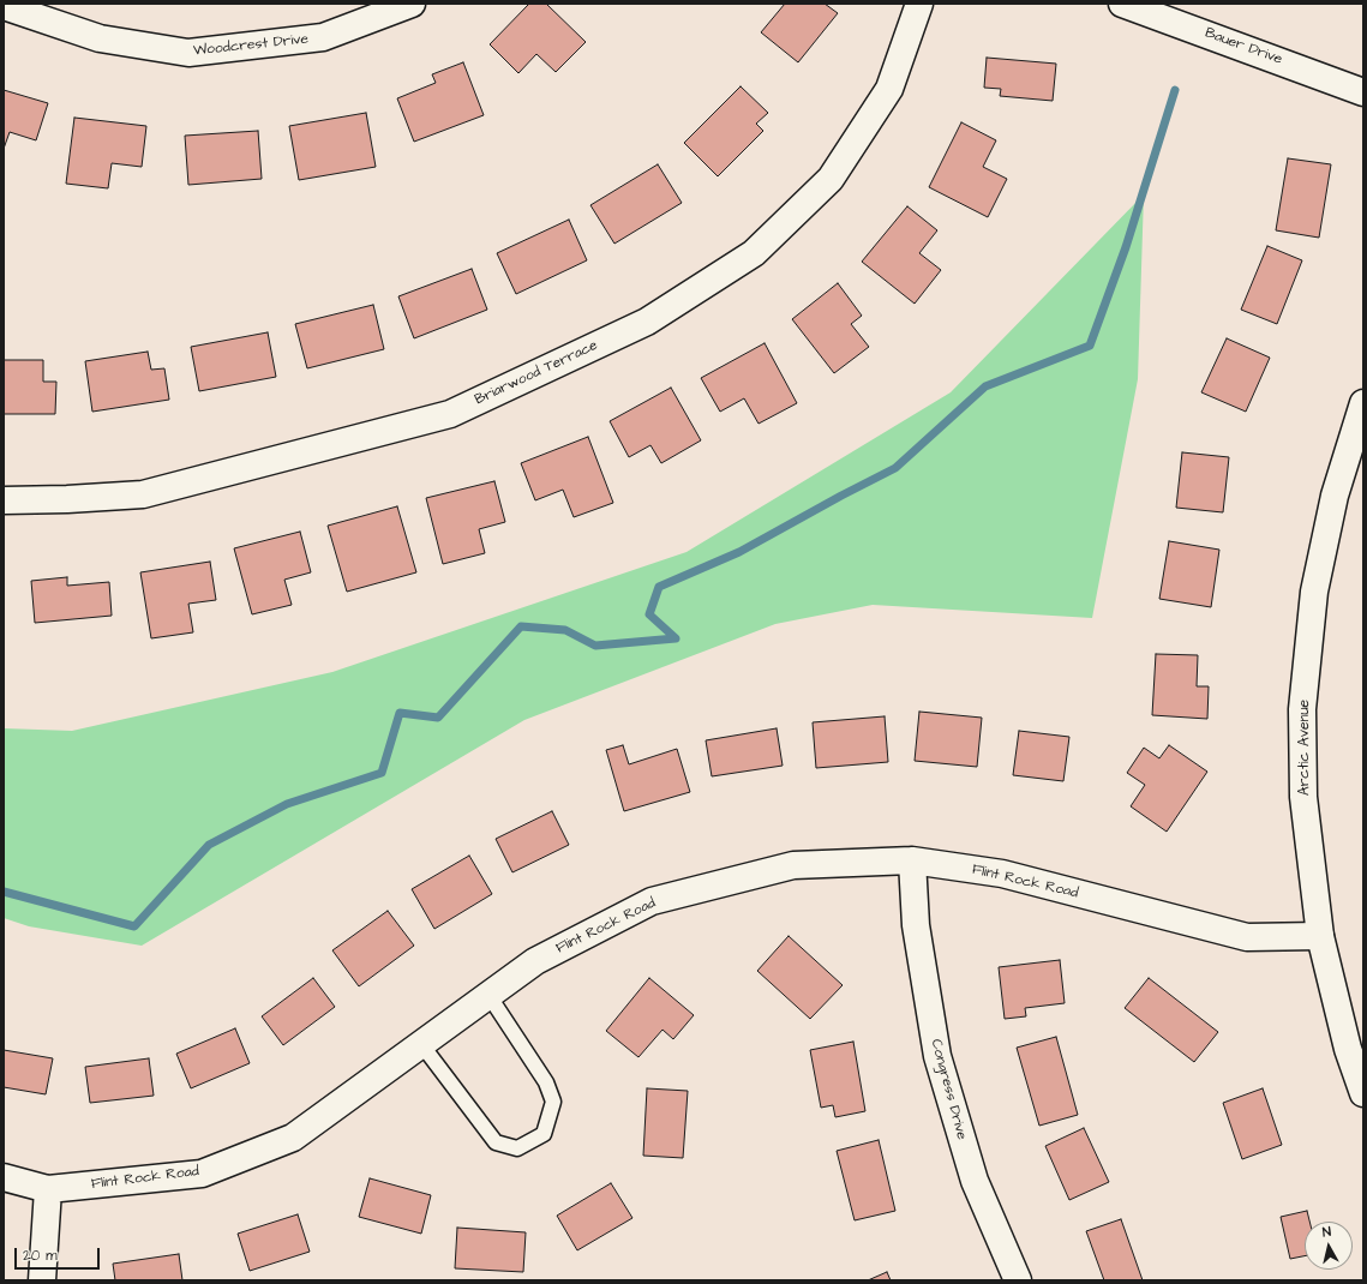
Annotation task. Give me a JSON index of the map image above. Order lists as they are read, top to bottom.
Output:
{
  "streets": {
    "street": [
      "Woodcrest Drive",
      "Bauer Drive",
      "Briarwood Terrace",
      "Arctic Avenue",
      "Flint Rock Road",
      "Congress Drive"
    ]
  },
  "crossings": [
    ["Arctic Avenue", "Flint Rock Road"],
    ["Flint Rock Road", "Congress Drive"]
  ],
  "scale_bar": "20 m",
  "north": "top"
}
